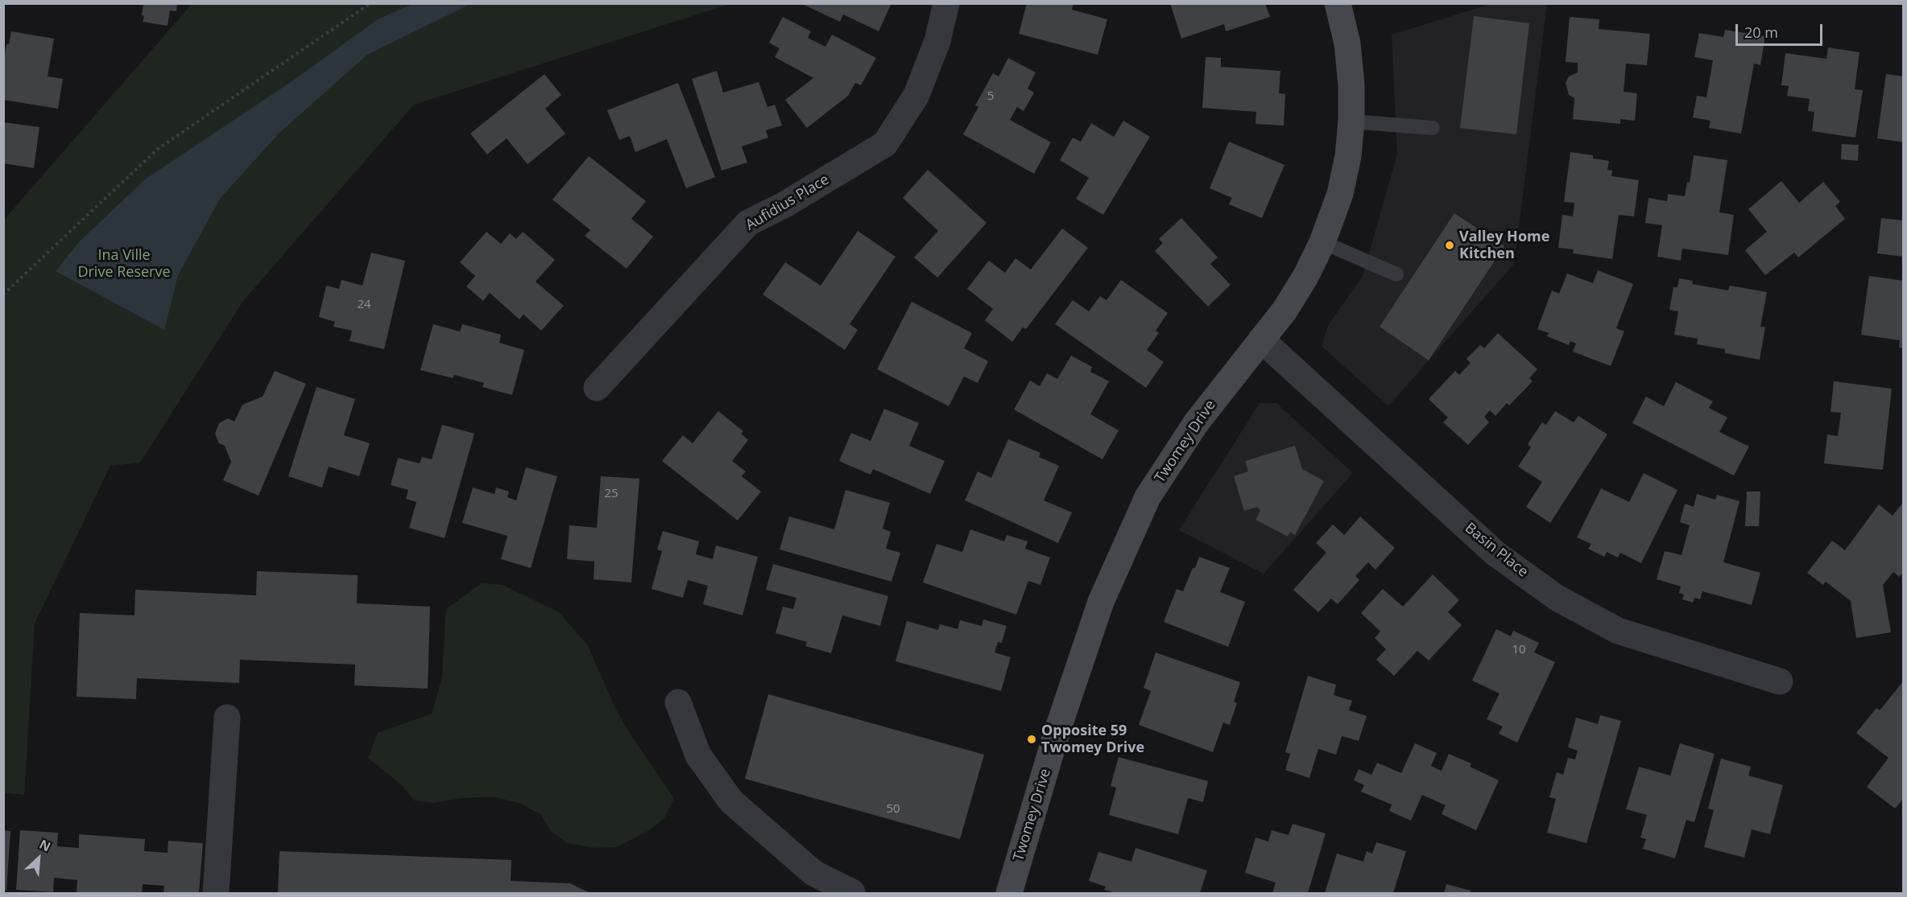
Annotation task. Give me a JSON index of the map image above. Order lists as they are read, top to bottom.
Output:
{
  "streets": {
    "street": ["Aufidius Place", "Twomey Drive", "Basin Place"]
  },
  "crossings": [
    ["Twomey Drive", "Basin Place"]
  ],
  "parks": ["Ina Ville Drive Reserve"],
  "places": ["Valley Home Kitchen", "Opposite 59 Twomey Drive"],
  "house_numbers": [
    "5",
    "24",
    "25",
    "10",
    "50"
  ],
  "scale_bar": "20 m",
  "north": "top right"
}
